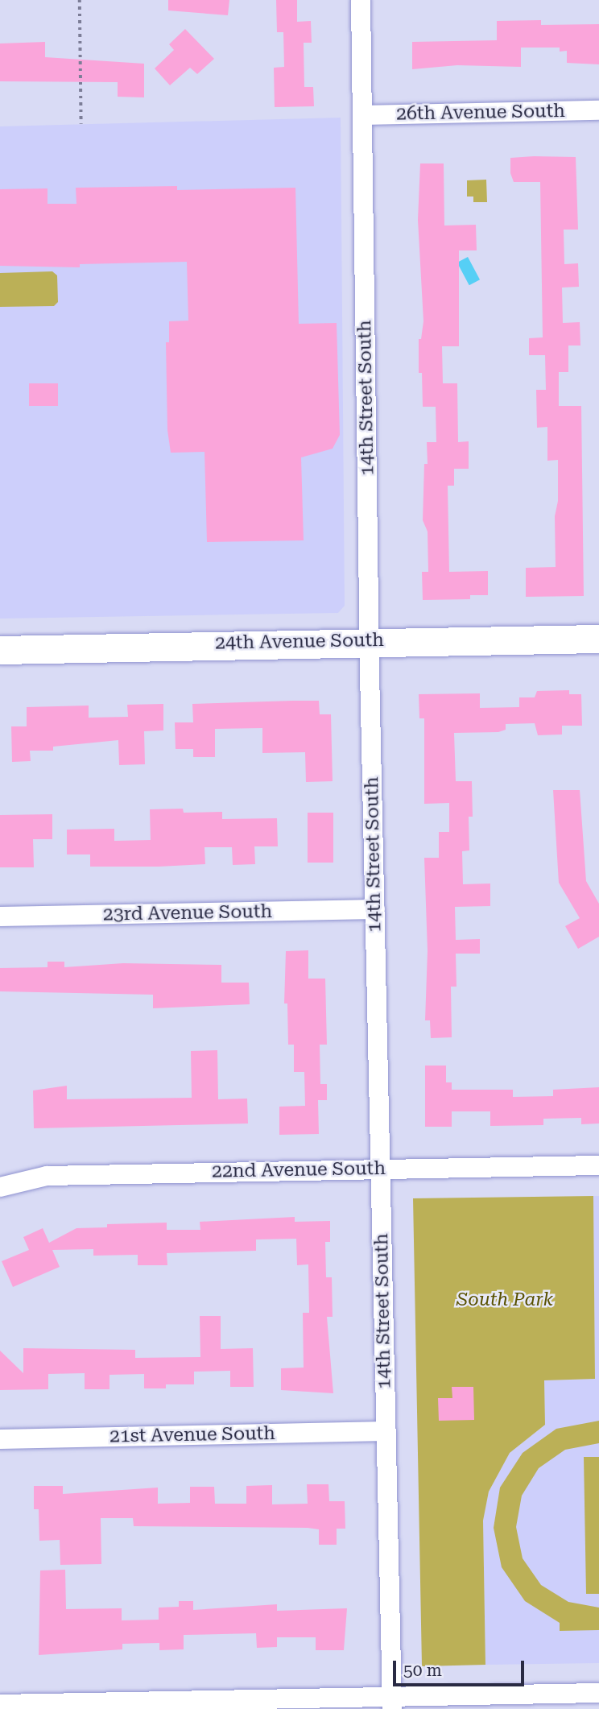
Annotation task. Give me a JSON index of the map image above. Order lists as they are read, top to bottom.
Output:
{
  "streets": {
    "street": [
      "26th Avenue South",
      "14th Street South",
      "24th Avenue South",
      "23rd Avenue South",
      "22nd Avenue South",
      "21st Avenue South"
    ]
  },
  "crossings": [
    ["26th Avenue South", "14th Street South"],
    ["14th Street South", "24th Avenue South"],
    ["14th Street South", "23rd Avenue South"],
    ["14th Street South", "22nd Avenue South"],
    ["14th Street South", "21st Avenue South"]
  ],
  "parks": ["South Park"],
  "scale_bar": "50 m"
}
